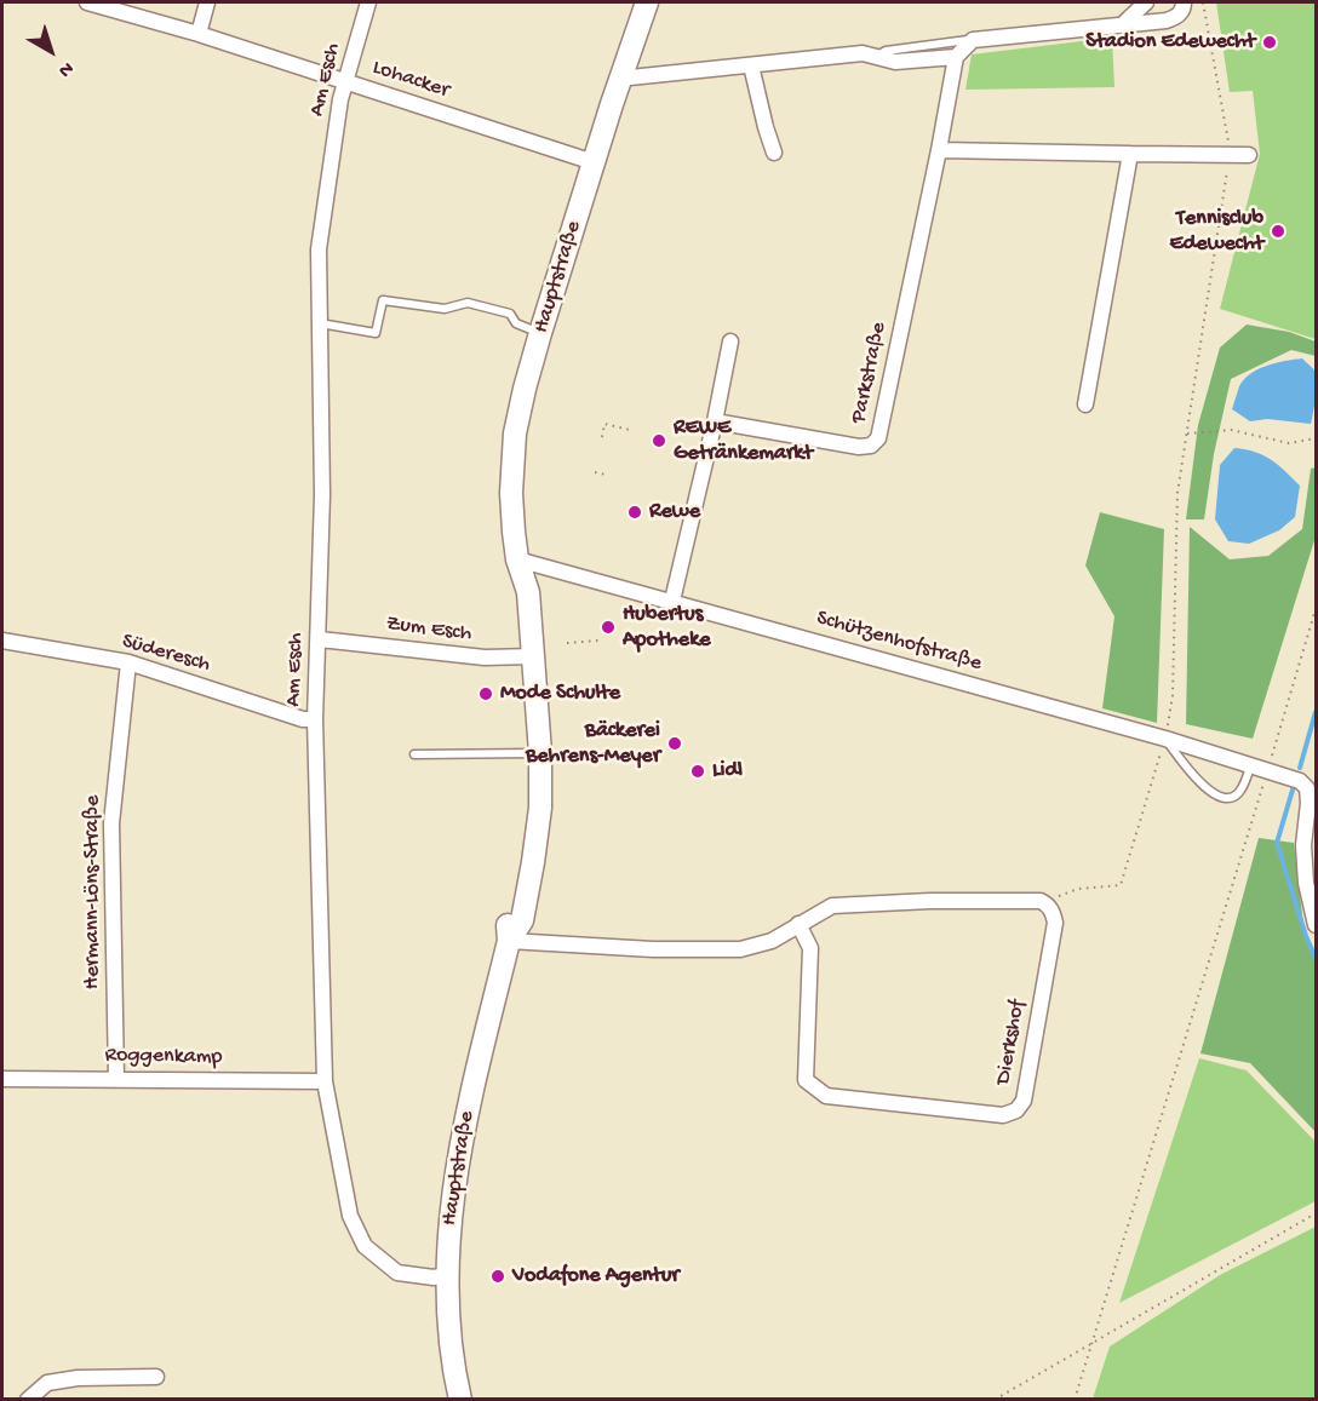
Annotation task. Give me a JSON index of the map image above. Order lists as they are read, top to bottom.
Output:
{
  "streets": {
    "main road": ["Hauptstraße"],
    "street": [
      "Am Esch",
      "Lohacker",
      "Parkstraße",
      "Zum Esch",
      "Schützenhofstraße",
      "Süderesch",
      "Hermann-Löns-Straße",
      "Dierkshof",
      "Roggenkamp"
    ]
  },
  "crossings": [
    ["Am Esch", "Lohacker"],
    ["Am Esch", "Hauptstraße"],
    ["Am Esch", "Zum Esch"],
    ["Am Esch", "Süderesch"],
    ["Am Esch", "Roggenkamp"],
    ["Lohacker", "Hauptstraße"],
    ["Hauptstraße", "Zum Esch"],
    ["Hauptstraße", "Schützenhofstraße"],
    ["Süderesch", "Hermann-Löns-Straße"],
    ["Hermann-Löns-Straße", "Roggenkamp"]
  ],
  "places": [
    "Stadion Edewecht",
    "Tennisclub Edewecht",
    "REWE Getränkemarkt",
    "Rewe",
    "Hubertus Apotheke",
    "Mode Schulte",
    "Bäckerei Behrens-Meyer",
    "Lidl",
    "Vodafone Agentur"
  ],
  "north": "bottom right"
}
